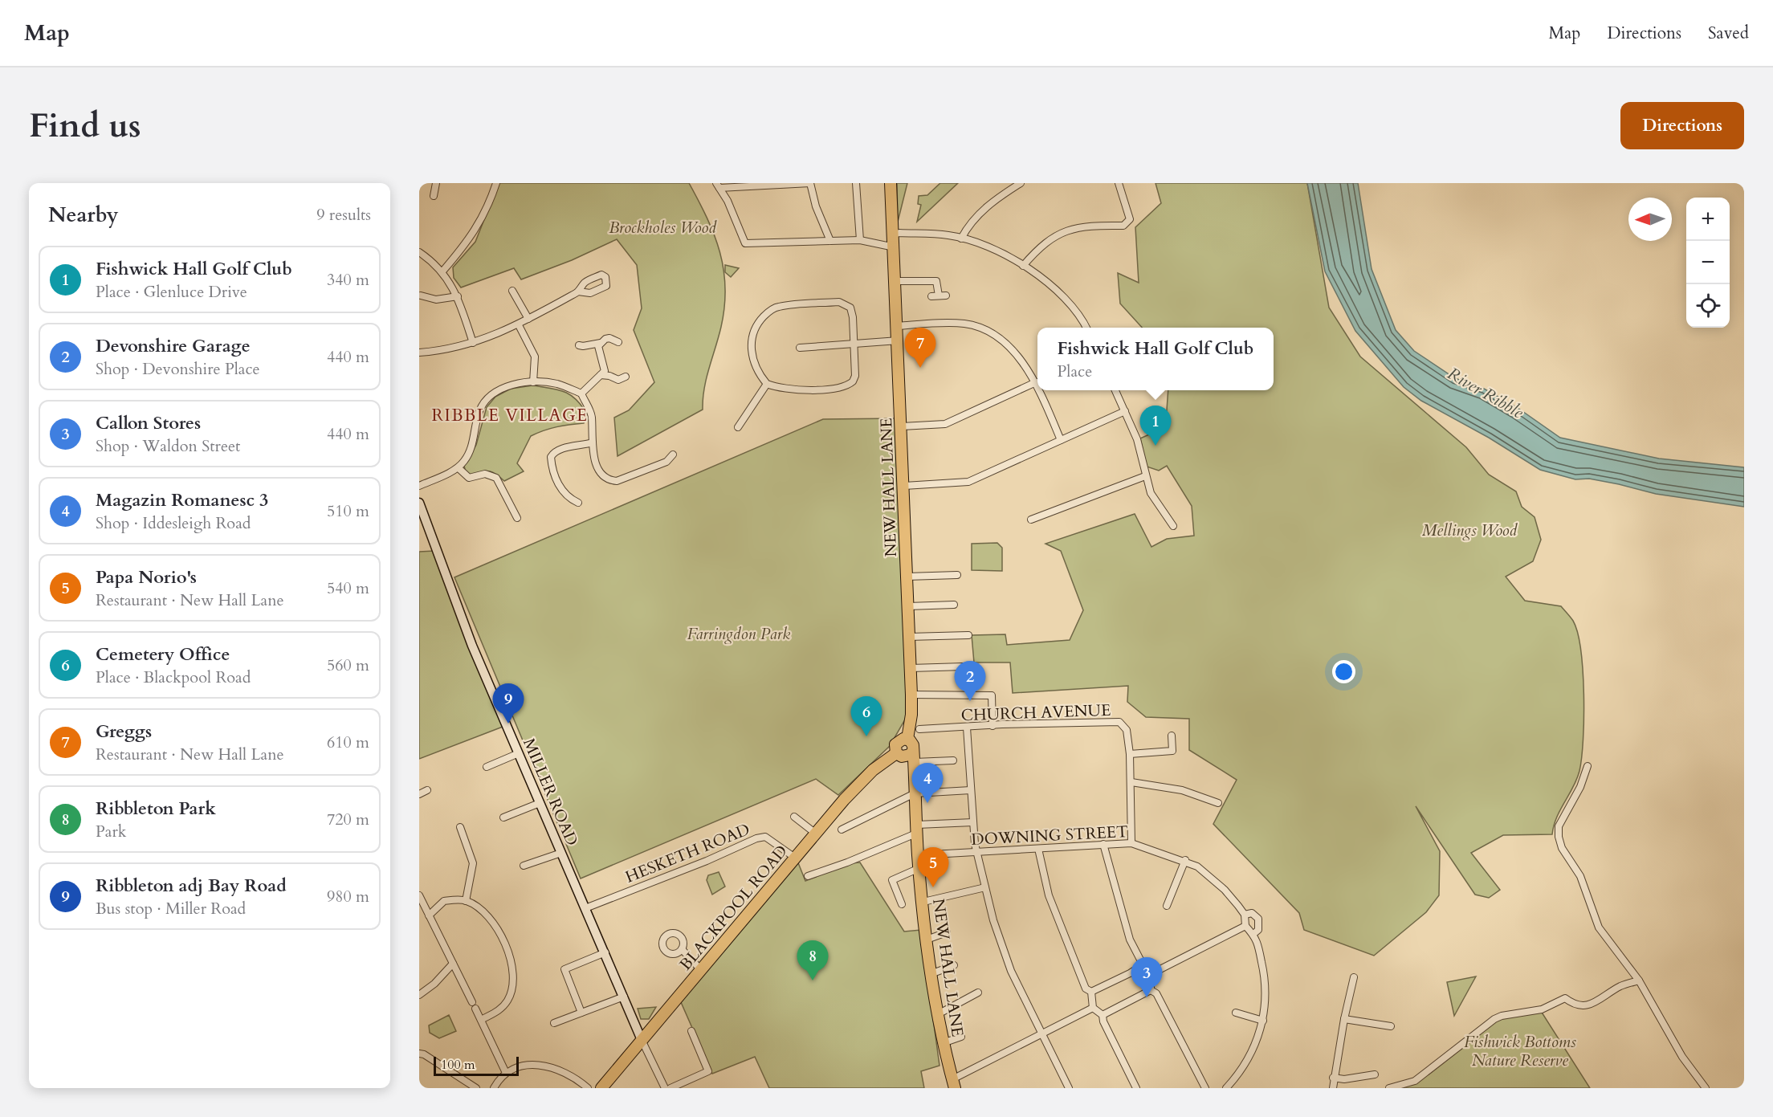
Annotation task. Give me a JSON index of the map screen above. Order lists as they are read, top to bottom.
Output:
{
  "streets": {
    "highway": ["NEW HALL LANE", "BLACKPOOL ROAD"],
    "street": [
      "CHURCH AVENUE",
      "MILLER ROAD",
      "DOWNING STREET",
      "HESKETH ROAD"
    ]
  },
  "crossings": [
    ["NEW HALL LANE", "DOWNING STREET"],
    ["NEW HALL LANE", "BLACKPOOL ROAD"],
    ["MILLER ROAD", "HESKETH ROAD"],
    ["MILLER ROAD", "BLACKPOOL ROAD"],
    ["HESKETH ROAD", "BLACKPOOL ROAD"]
  ],
  "districts": ["RIBBLE VILLAGE"],
  "water": ["River Ribble"],
  "parks": [
    "Brockholes Wood",
    "Mellings Wood",
    "Farringdon Park",
    "Fishwick Bottoms Nature Reserve"
  ],
  "scale_bar": "100 m",
  "north": "left",
  "page": {
    "header": "Map",
    "nav": ["Map", "Directions", "Saved"],
    "buttons": "Directions",
    "title": "Find us",
    "heading": ["Nearby", "9 results"],
    "map_buttons": ["+", "−"],
    "list": [
      {
        "mark": "1",
        "name": "Fishwick Hall Golf Club",
        "note": "Place · Glenluce Drive",
        "value": "340 m"
      },
      {
        "mark": "2",
        "name": "Devonshire Garage",
        "note": "Shop · Devonshire Place",
        "value": "440 m"
      },
      {
        "mark": "3",
        "name": "Callon Stores",
        "note": "Shop · Waldon Street",
        "value": "440 m"
      },
      {
        "mark": "4",
        "name": "Magazin Romanesc 3",
        "note": "Shop · Iddesleigh Road",
        "value": "510 m"
      },
      {
        "mark": "5",
        "name": "Papa Norio's",
        "note": "Restaurant · New Hall Lane",
        "value": "540 m"
      },
      {
        "mark": "6",
        "name": "Cemetery Office",
        "note": "Place · Blackpool Road",
        "value": "560 m"
      },
      {
        "mark": "7",
        "name": "Greggs",
        "note": "Restaurant · New Hall Lane",
        "value": "610 m"
      },
      {
        "mark": "8",
        "name": "Ribbleton Park",
        "note": "Park",
        "value": "720 m"
      },
      {
        "mark": "9",
        "name": "Ribbleton adj Bay Road",
        "note": "Bus stop · Miller Road",
        "value": "980 m"
      }
    ],
    "popup": ["Fishwick Hall Golf Club", "Place"],
    "pins": [
      "7",
      "1",
      "2",
      "9",
      "6",
      "4",
      "5",
      "8",
      "3"
    ],
    "scale": "100 m"
  }
}
